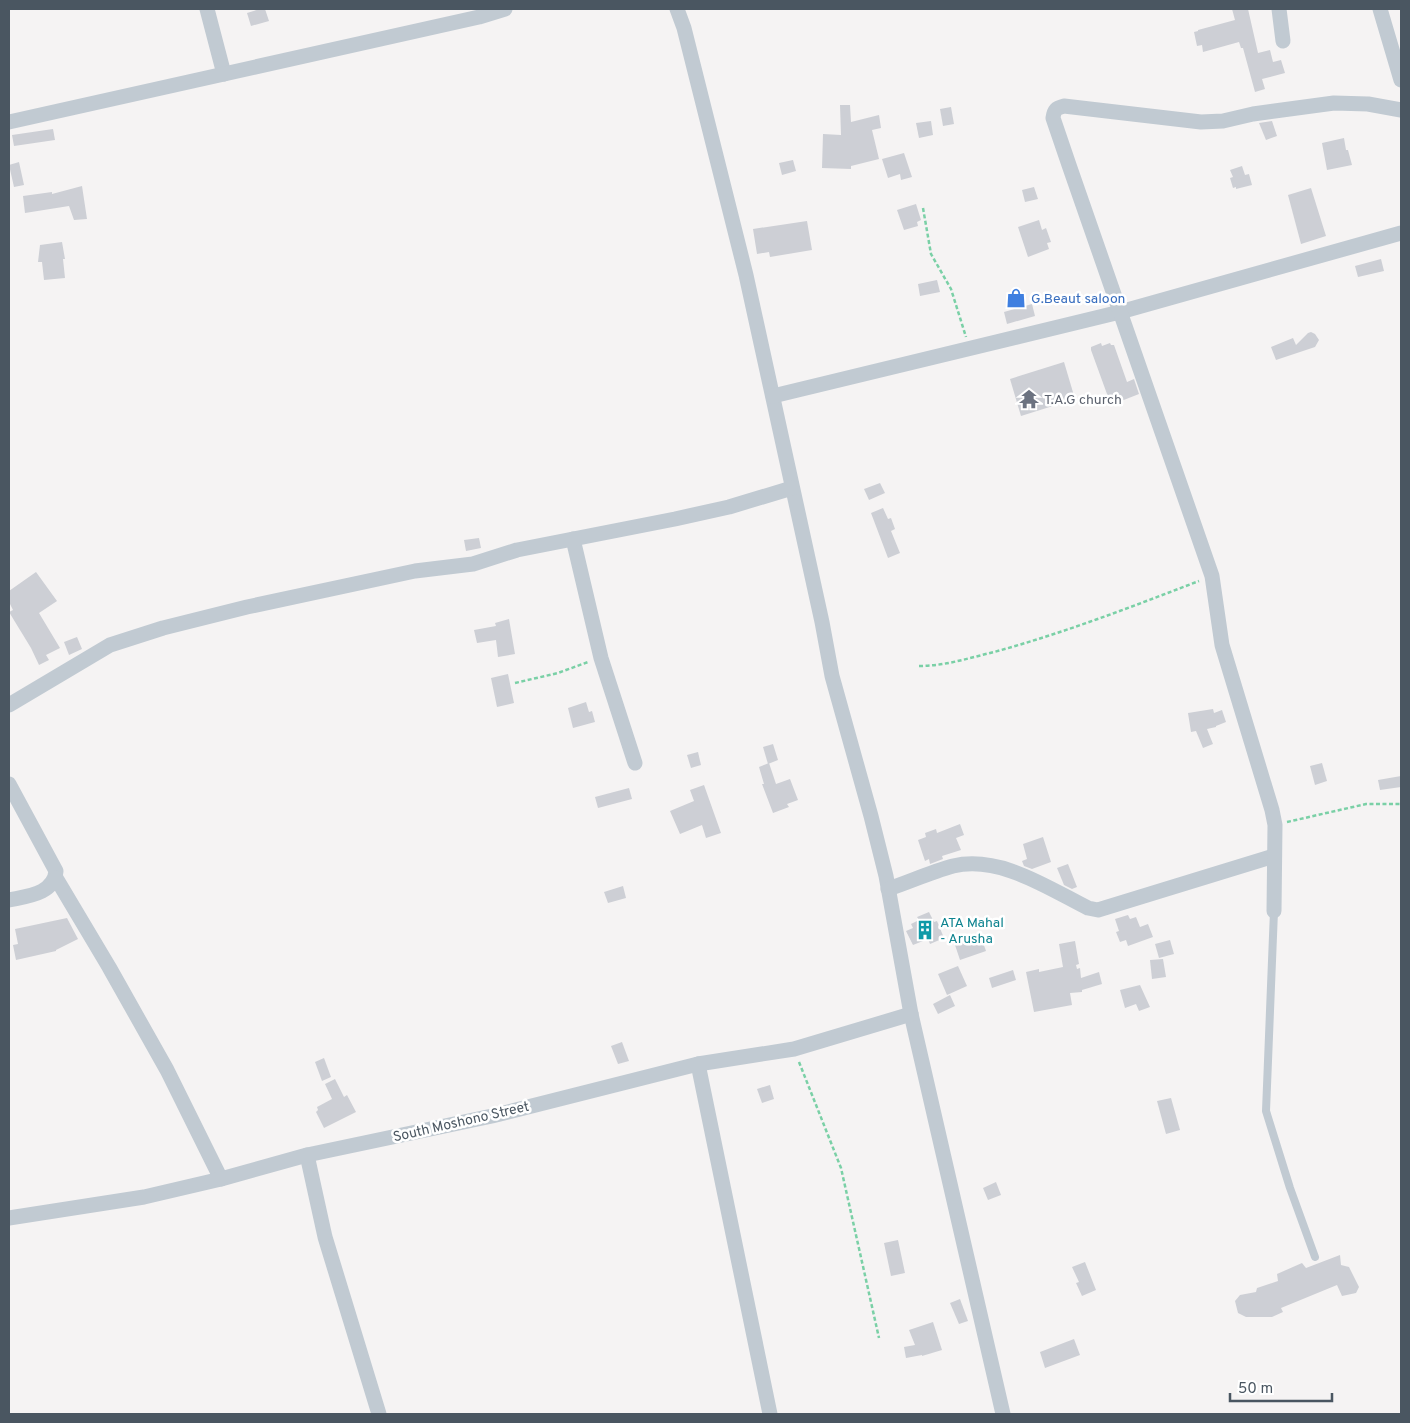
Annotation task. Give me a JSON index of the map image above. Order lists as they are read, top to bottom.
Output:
{
  "streets": {
    "street": ["South Moshono Street"]
  },
  "places": {
    "shop": ["G.Beaut saloon"],
    "temple": ["T.A.G church"],
    "building": ["ATA Mahal - Arusha"]
  },
  "scale_bar": "50 m"
}
